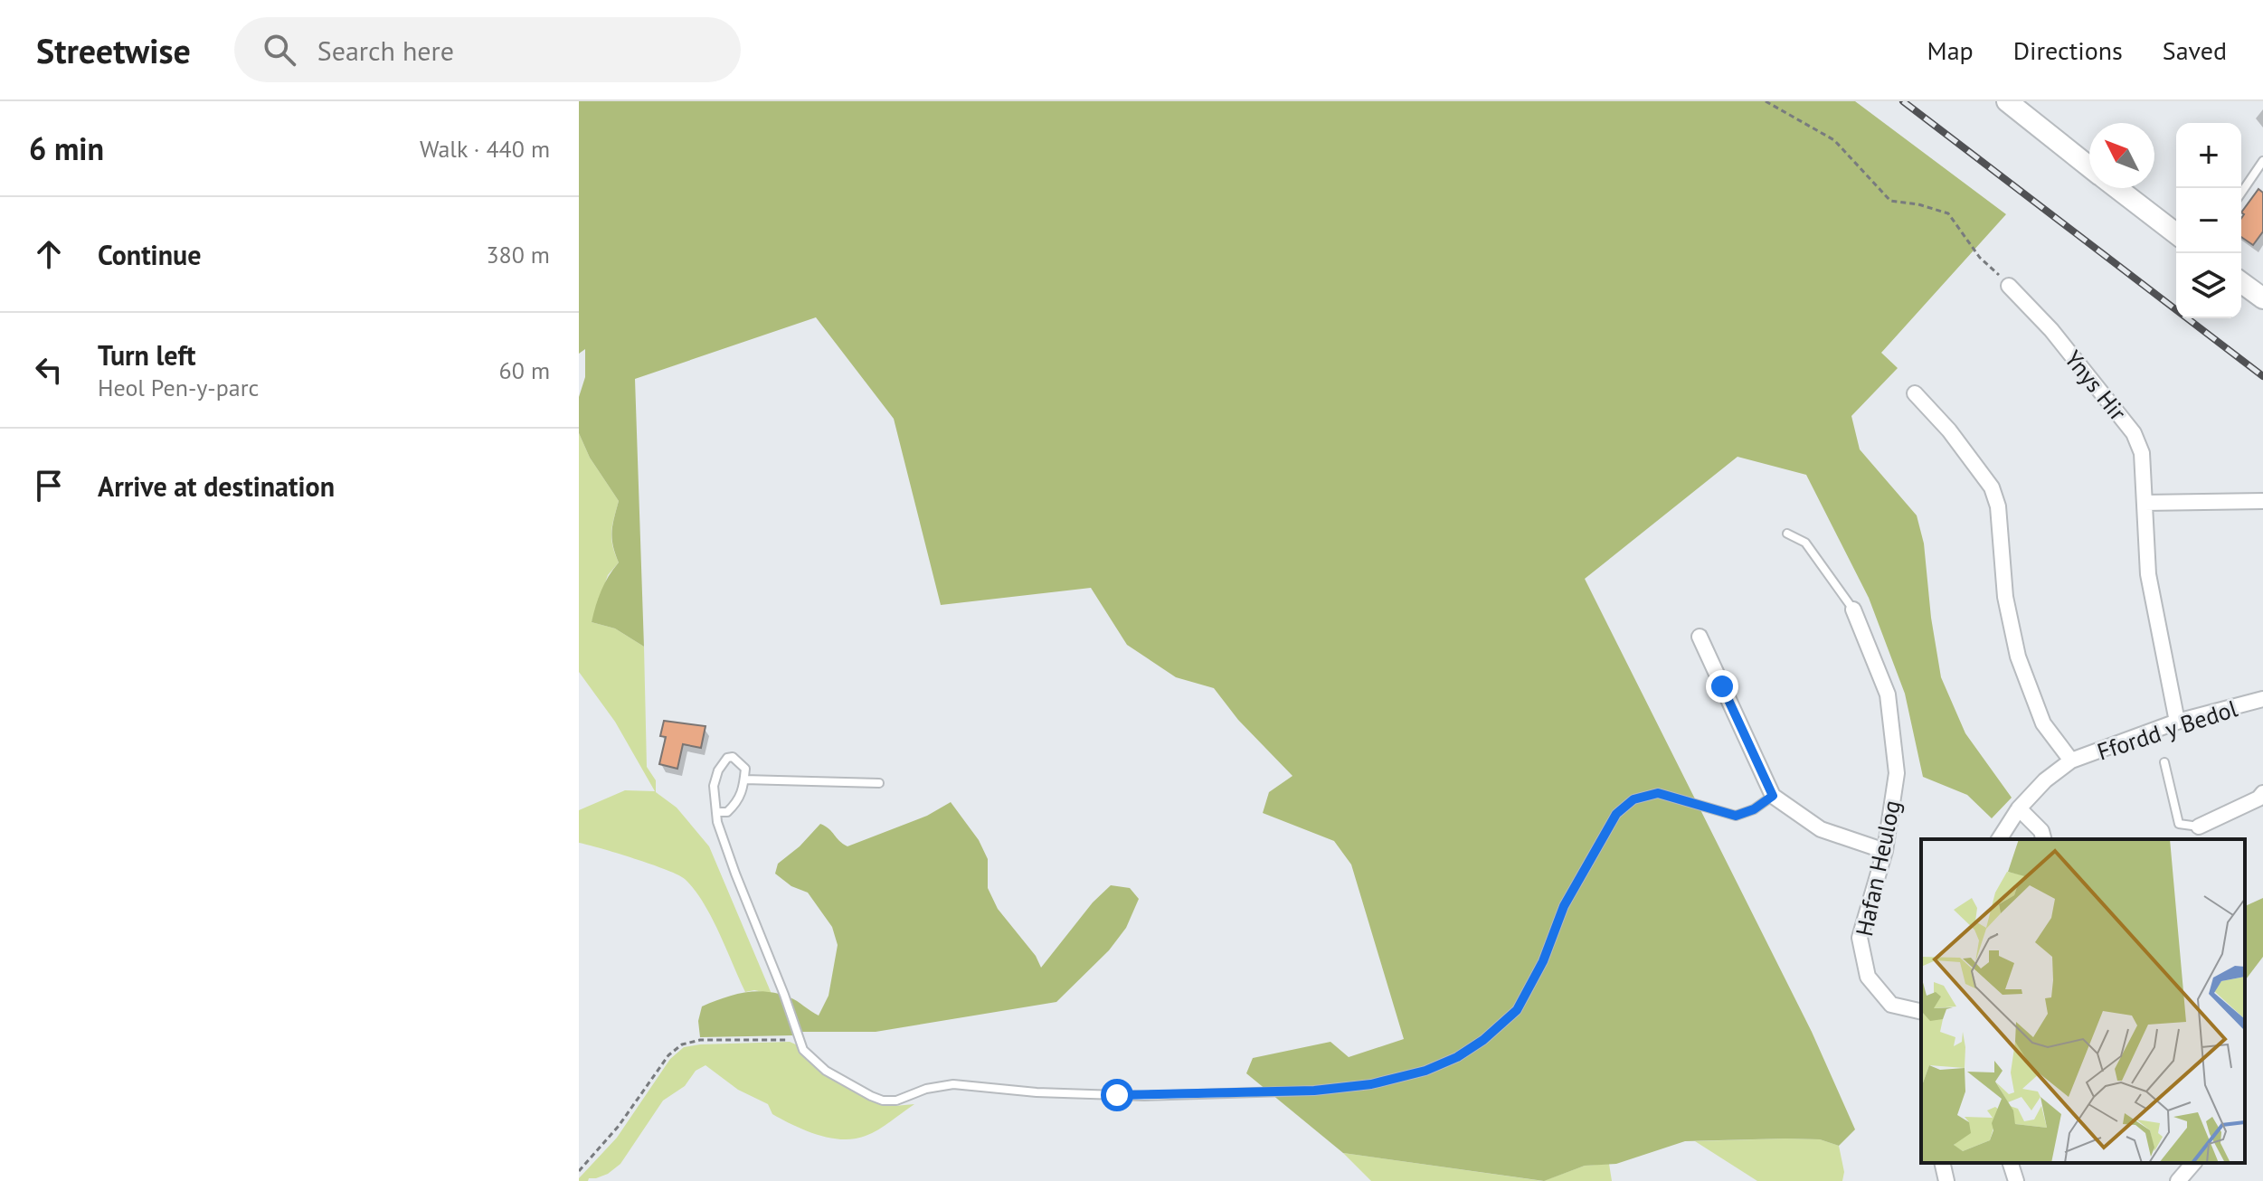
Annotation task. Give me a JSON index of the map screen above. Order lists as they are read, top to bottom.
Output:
{
  "streets": {
    "street": ["Ynys Hir", "Ffordd y Bedol", "Hafan Heulog"]
  },
  "crossings": [
    ["Ynys Hir", "Ffordd y Bedol"]
  ],
  "north": "top left",
  "page": {
    "header": "Streetwise",
    "search": "Search here",
    "nav": ["Map", "Directions", "Saved"],
    "heading": ["6 min", "Walk · 440 m"],
    "map_buttons": ["+", "−"],
    "list": [
      ["Continue", "380 m"],
      ["Turn left", "Heol Pen-y-parc", "60 m"],
      "Arrive at destination"
    ]
  }
}
